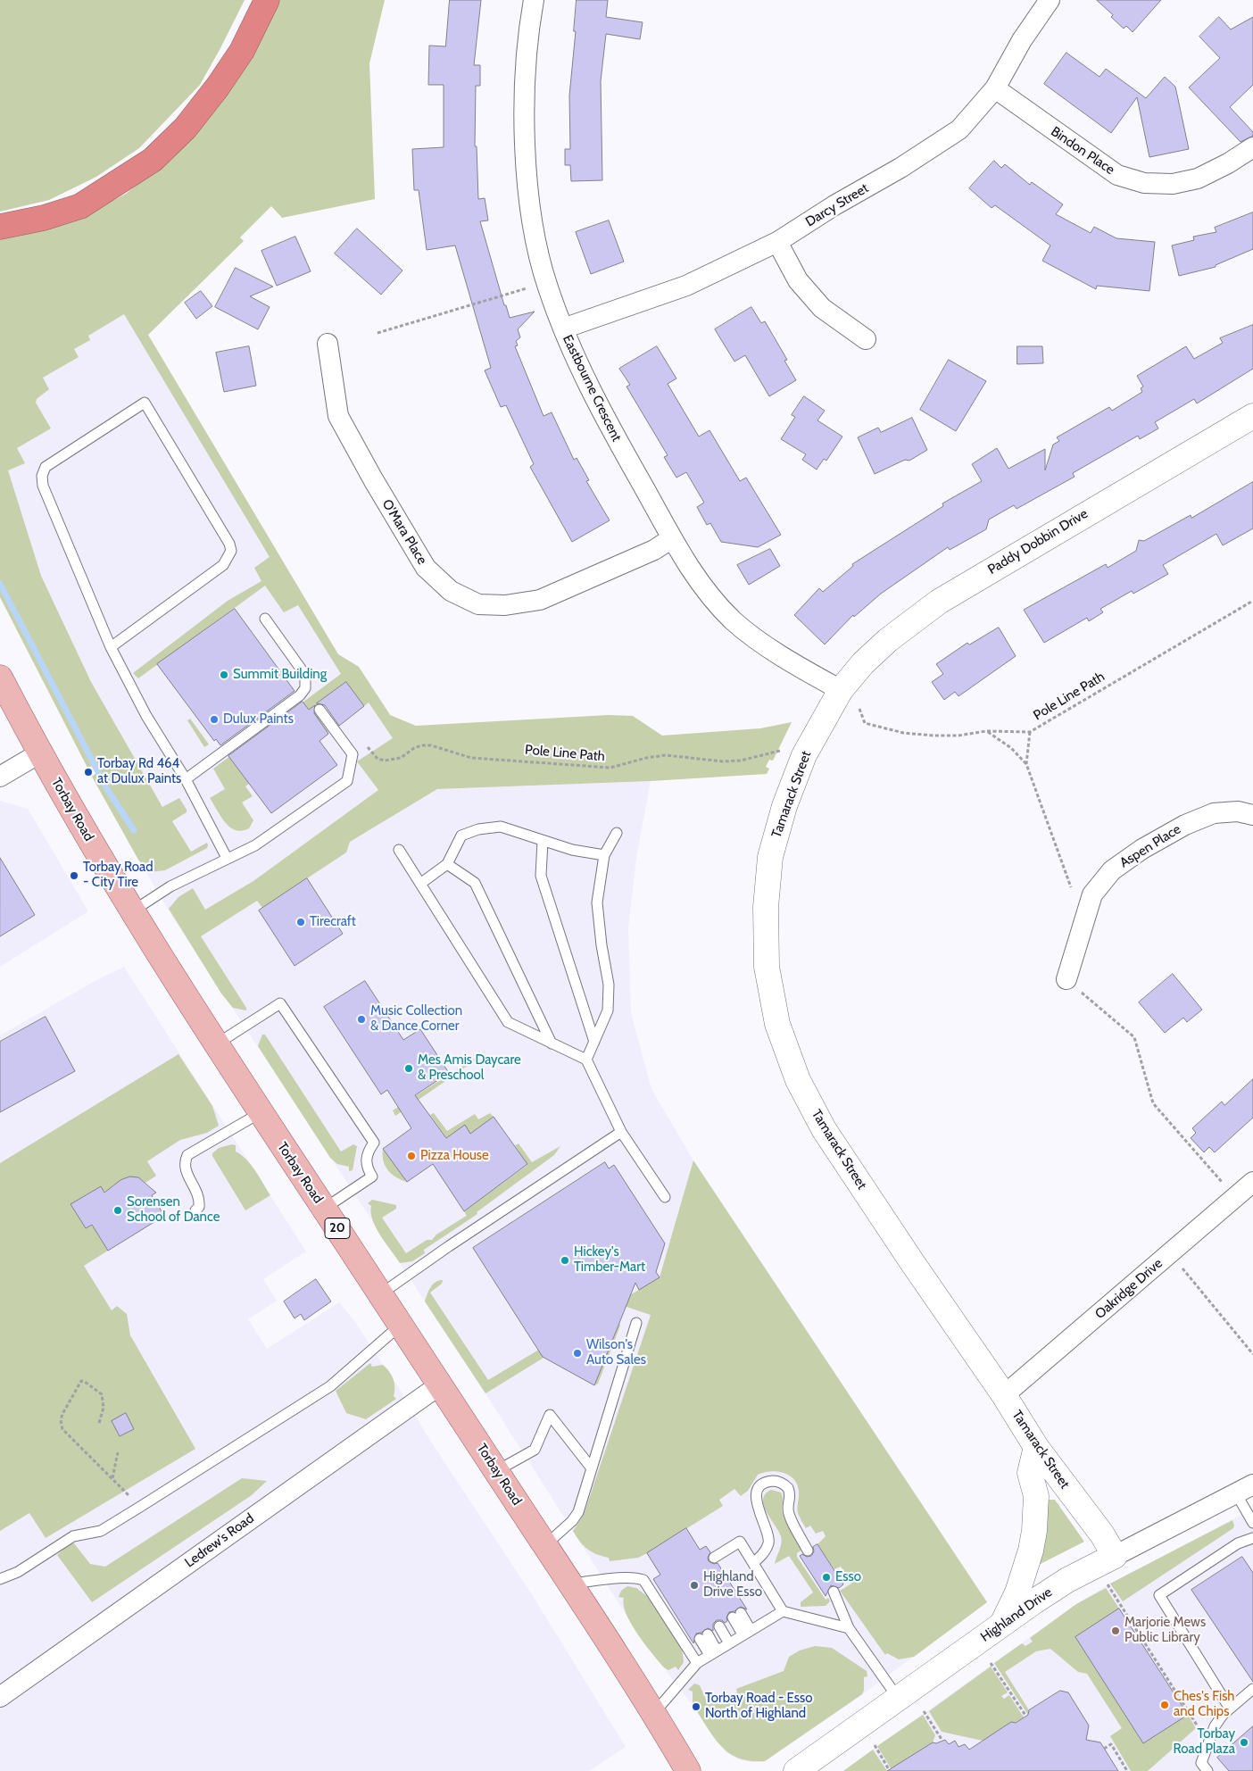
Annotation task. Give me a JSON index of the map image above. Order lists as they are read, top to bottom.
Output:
{
  "streets": {
    "main road": ["Torbay Road", "20"],
    "street": [
      "Bindon Place",
      "Darcy Street",
      "Eastbourne Crescent",
      "O'Mara Place",
      "Paddy Dobbin Drive",
      "Tamarack Street",
      "Aspen Place",
      "Oakridge Drive",
      "Ledrew's Road",
      "Highland Drive"
    ],
    "path": ["Pole Line Path"]
  },
  "crossings": [
    ["Bindon Place", "Darcy Street"],
    ["Darcy Street", "Eastbourne Crescent"],
    ["Eastbourne Crescent", "O'Mara Place"],
    ["Eastbourne Crescent", "Paddy Dobbin Drive"],
    ["Eastbourne Crescent", "Tamarack Street"],
    ["Paddy Dobbin Drive", "Tamarack Street"],
    ["Tamarack Street", "Oakridge Drive"],
    ["Tamarack Street", "Highland Drive"],
    ["Torbay Road", "Ledrew's Road"]
  ],
  "places": [
    "Summit Building",
    "Dulux Paints",
    "Torbay Rd 464 at Dulux Paints",
    "Torbay Road - City Tire",
    "Tirecraft",
    "Music Collection & Dance Corner",
    "Mes Amis Daycare & Preschool",
    "Pizza House",
    "Sorensen School of Dance",
    "Hickey's Timber-Mart",
    "Wilson's Auto Sales",
    "Esso",
    "Highland Drive Esso",
    "Marjorie Mews Public Library",
    "Ches's Fish and Chips",
    "Torbay Road - Esso North of Highland",
    "Torbay Road Plaza"
  ]
}
